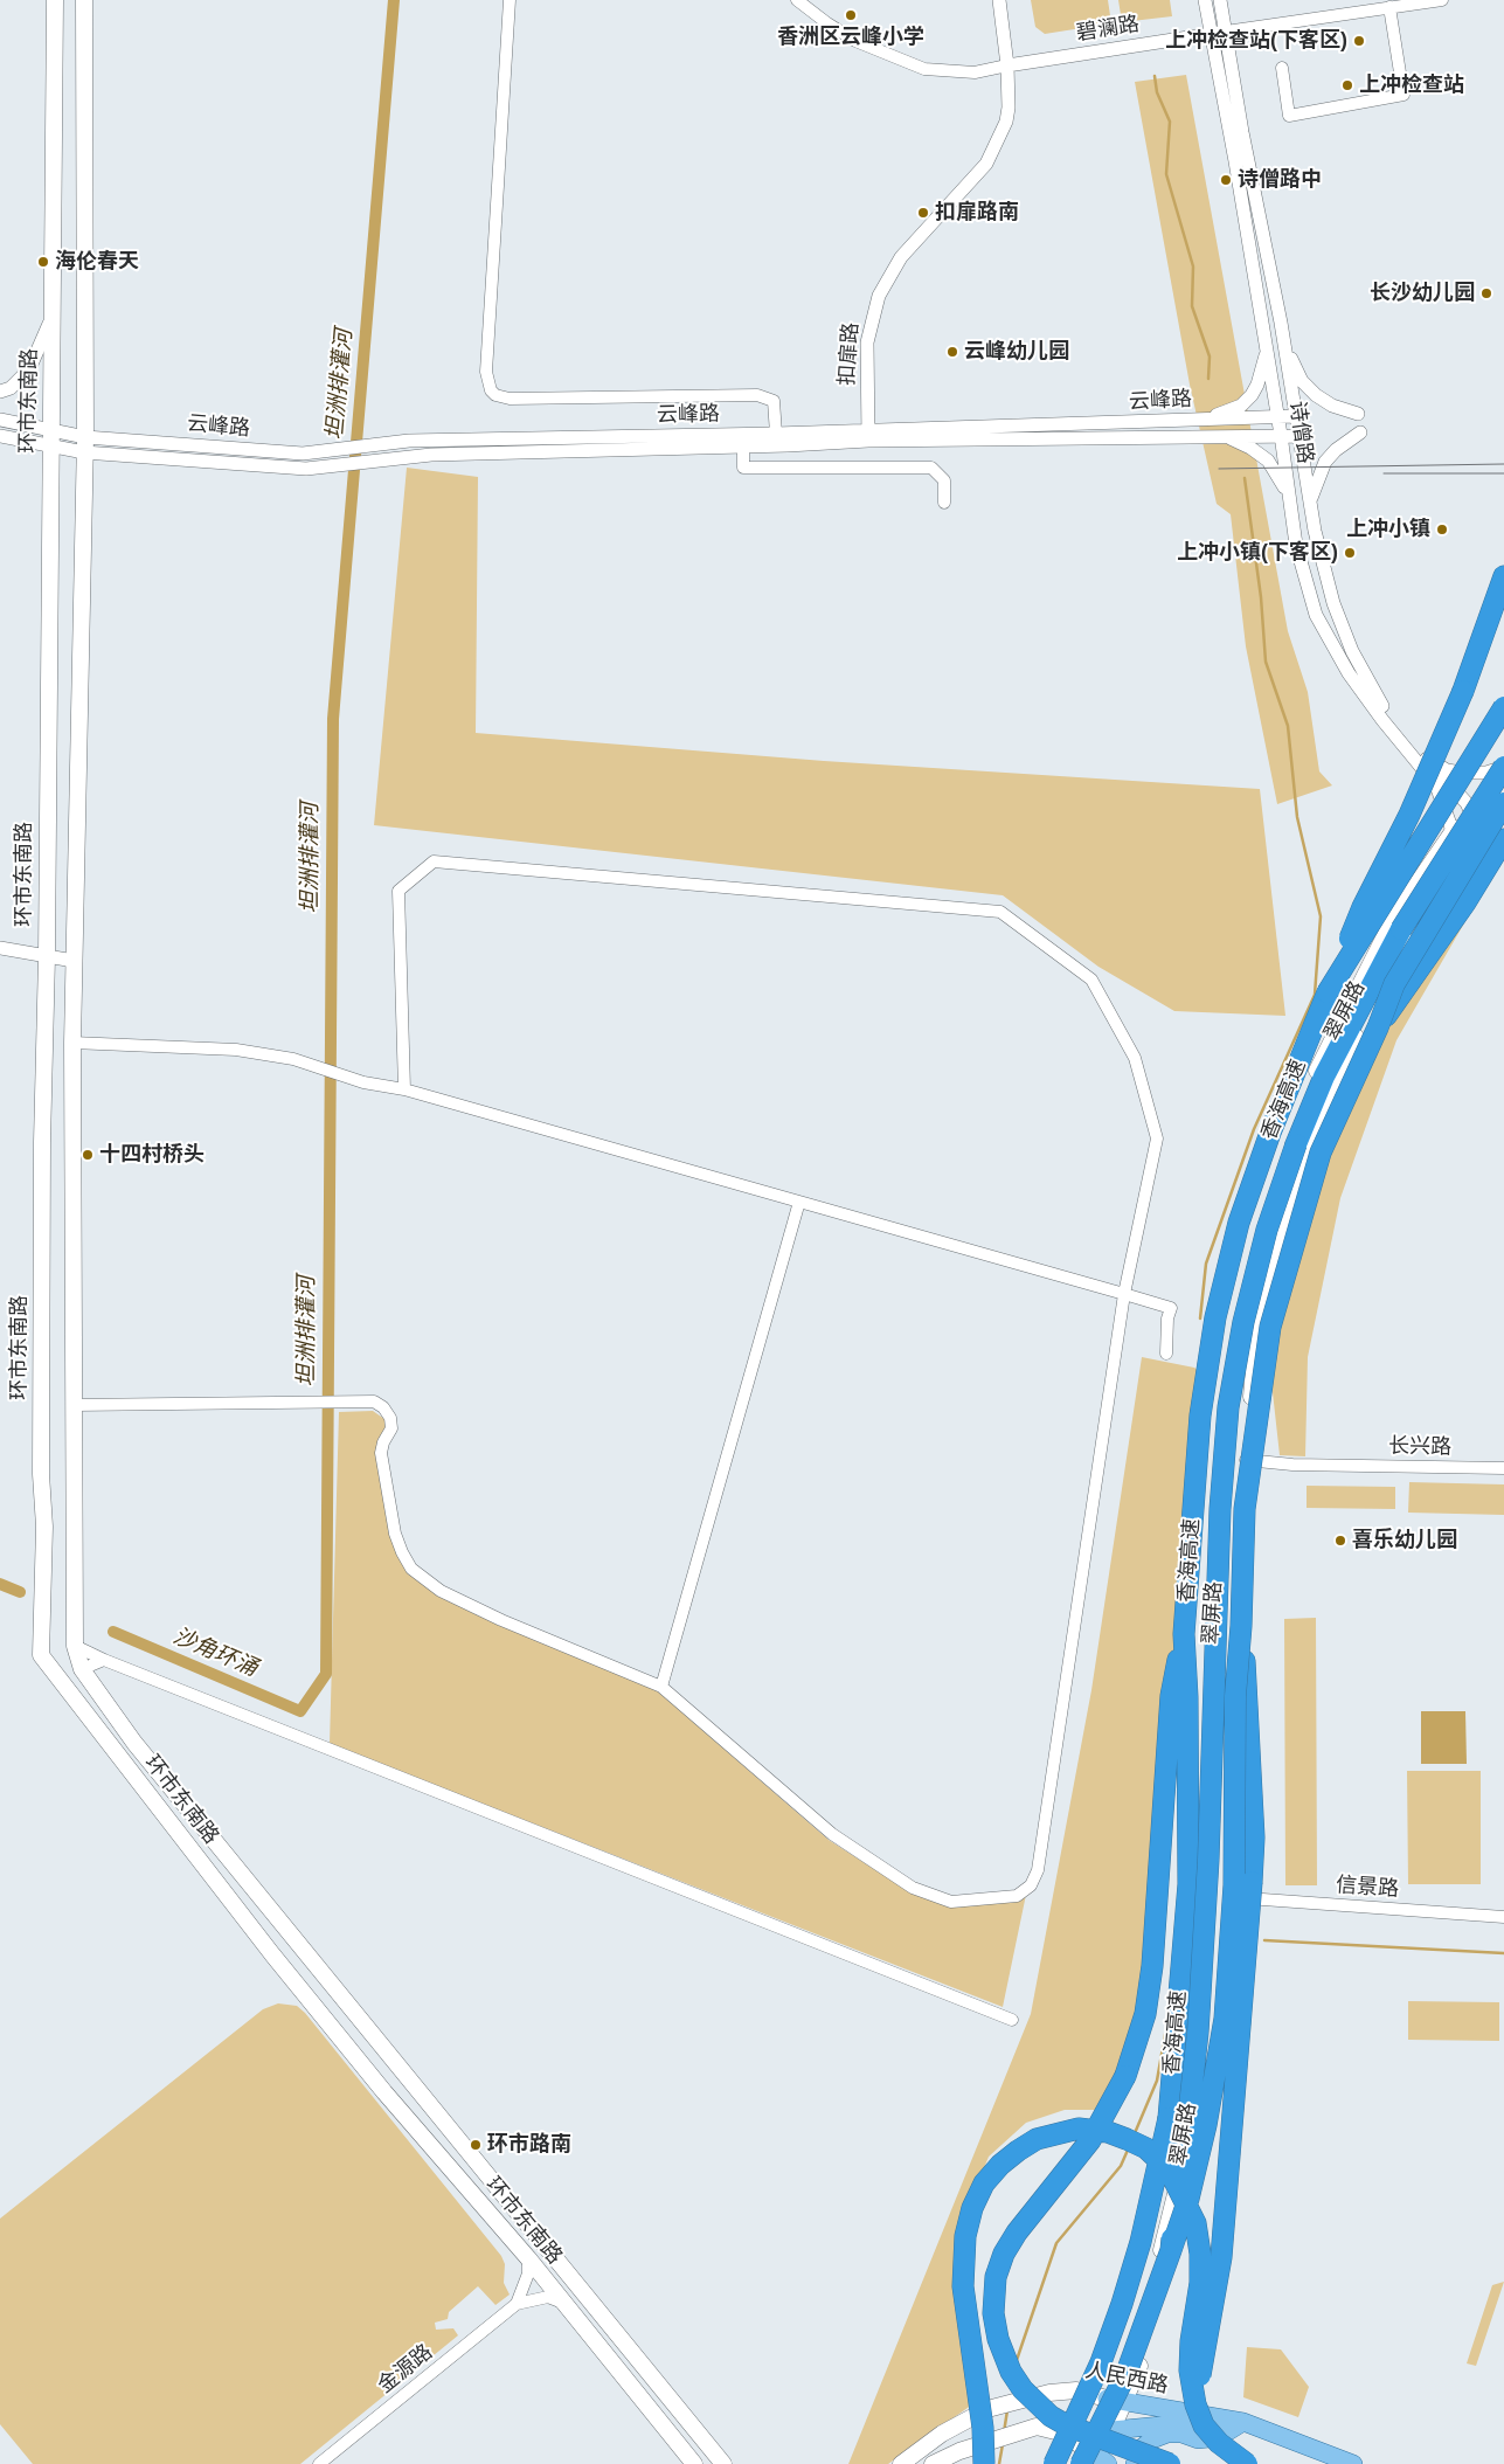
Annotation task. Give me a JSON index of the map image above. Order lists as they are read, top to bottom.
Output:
{
  "streets": {
    "highway": ["香海高速"],
    "main road": ["环市东南路", "翠屏路", "人民西路"],
    "street": [
      "碧澜路",
      "扣扉路",
      "云峰路",
      "诗僧路",
      "长兴路",
      "信景路",
      "金源路"
    ]
  },
  "crossings": [
    ["碧澜路", "扣扉路"],
    ["碧澜路", "诗僧路"],
    ["扣扉路", "云峰路"],
    ["环市东南路", "云峰路"],
    ["云峰路", "诗僧路"],
    ["诗僧路", "翠屏路"],
    ["诗僧路", "香海高速"],
    ["翠屏路", "香海高速"],
    ["翠屏路", "长兴路"],
    ["翠屏路", "信景路"],
    ["翠屏路", "人民西路"]
  ],
  "water": ["坦洲排灌河", "沙角环涌"],
  "places": [
    "香洲区云峰小学",
    "上冲检查站(下客区)",
    "上冲检查站",
    "诗僧路中",
    "扣扉路南",
    "海伦春天",
    "长沙幼儿园",
    "云峰幼儿园",
    "上冲小镇",
    "上冲小镇(下客区)",
    "十四村桥头",
    "喜乐幼儿园",
    "环市路南"
  ]
}
